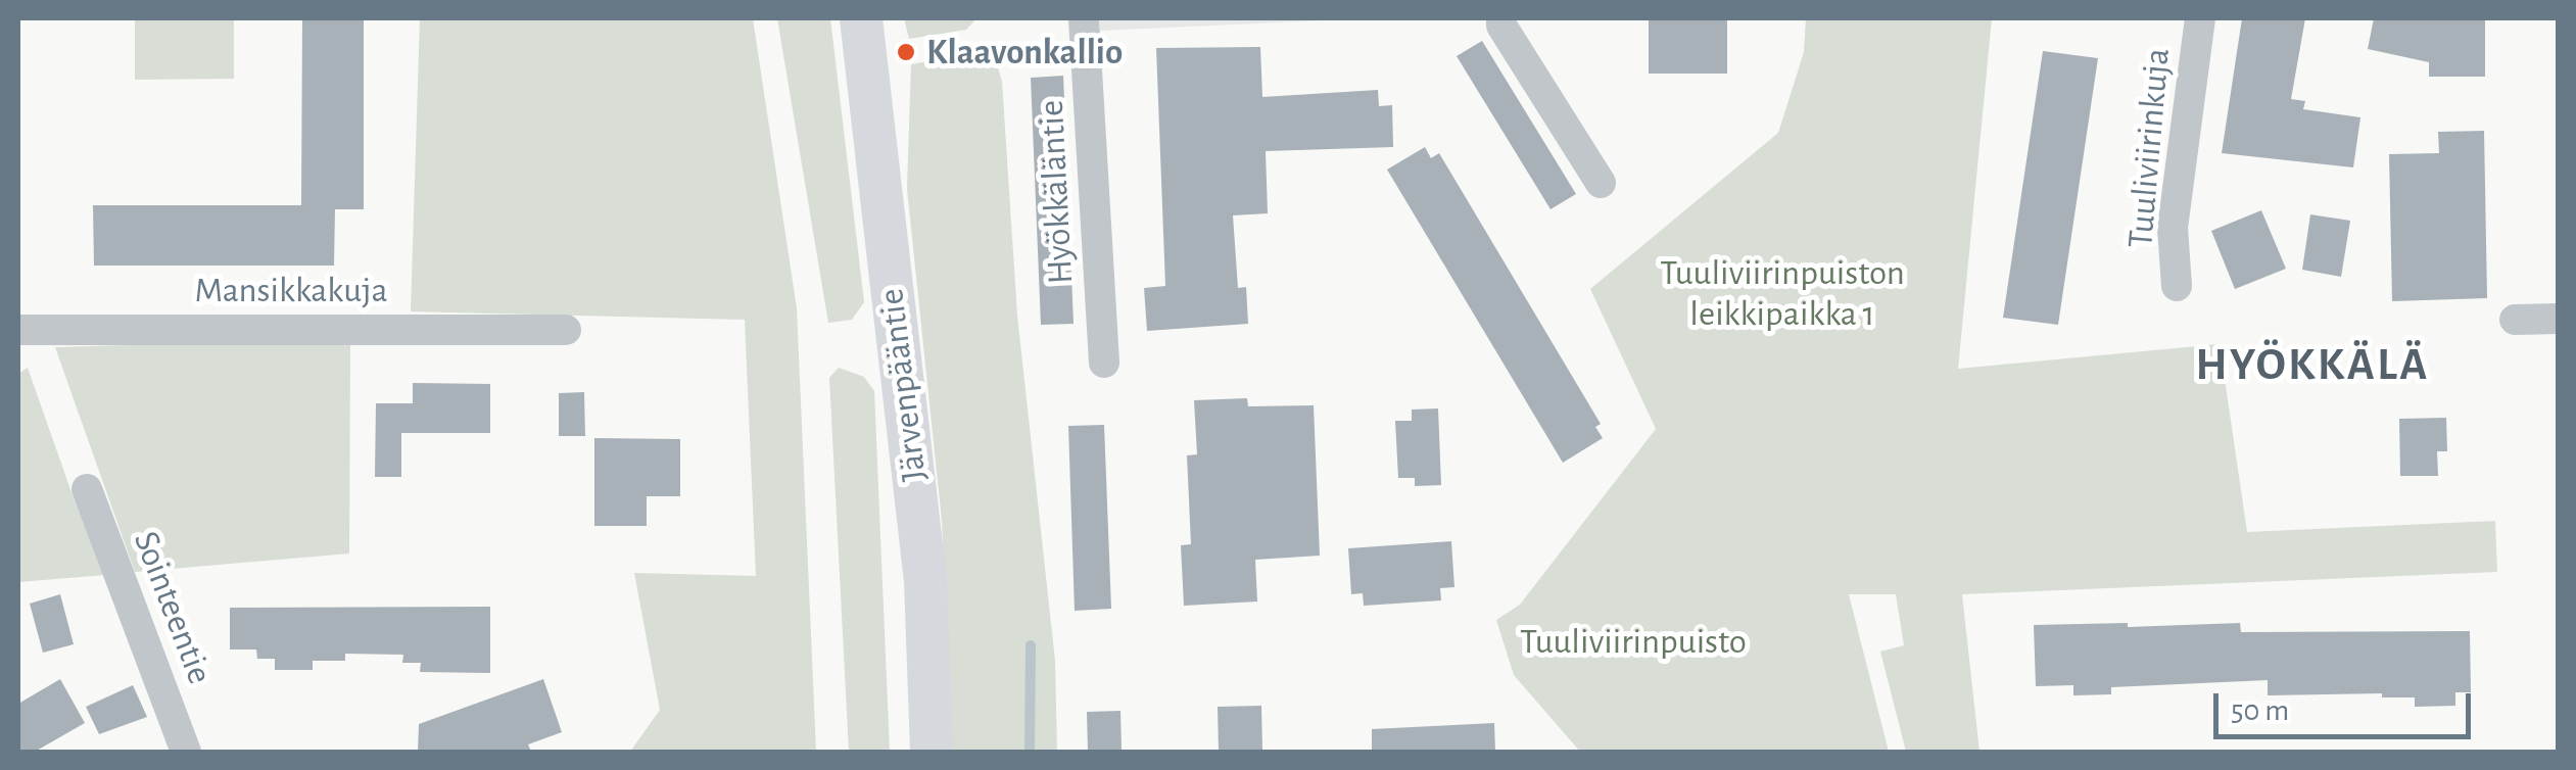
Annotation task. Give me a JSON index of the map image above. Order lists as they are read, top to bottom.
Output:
{
  "streets": {
    "main road": ["Järvenpääntie"],
    "street": [
      "Tuuliviirinkuja",
      "Hyökkäläntie",
      "Mansikkakuja",
      "Sointeentie"
    ]
  },
  "districts": ["HYÖKKÄLÄ"],
  "parks": ["Tuuliviirinpuiston leikkipaikka 1", "Tuuliviirinpuisto"],
  "places": ["Klaavonkallio"],
  "scale_bar": "50 m"
}
